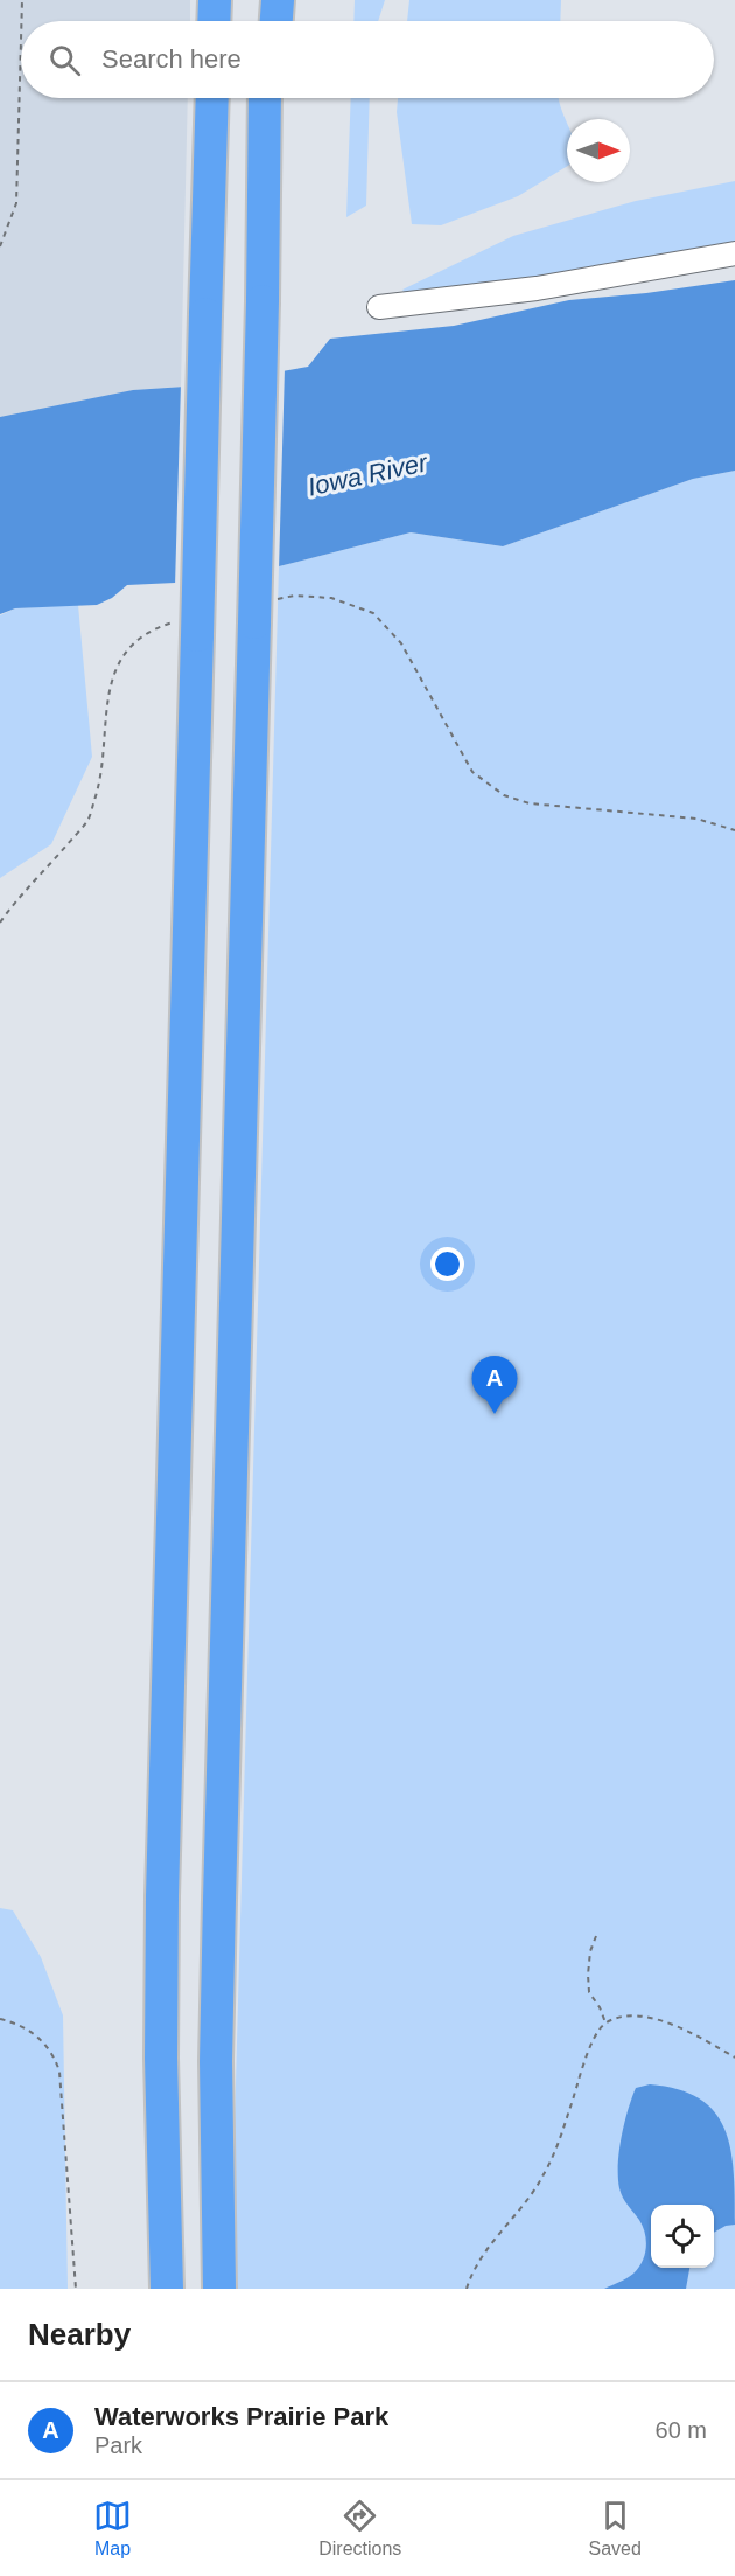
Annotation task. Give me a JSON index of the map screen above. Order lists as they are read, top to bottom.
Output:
{
  "water": ["Iowa River"],
  "north": "right",
  "page": {
    "search": "Search here",
    "pins": "A",
    "heading": "Nearby",
    "list": [
      {
        "mark": "A",
        "name": "Waterworks Prairie Park",
        "note": "Park",
        "value": "60 m"
      }
    ],
    "nav": ["Map", "Directions", "Saved"]
  }
}
